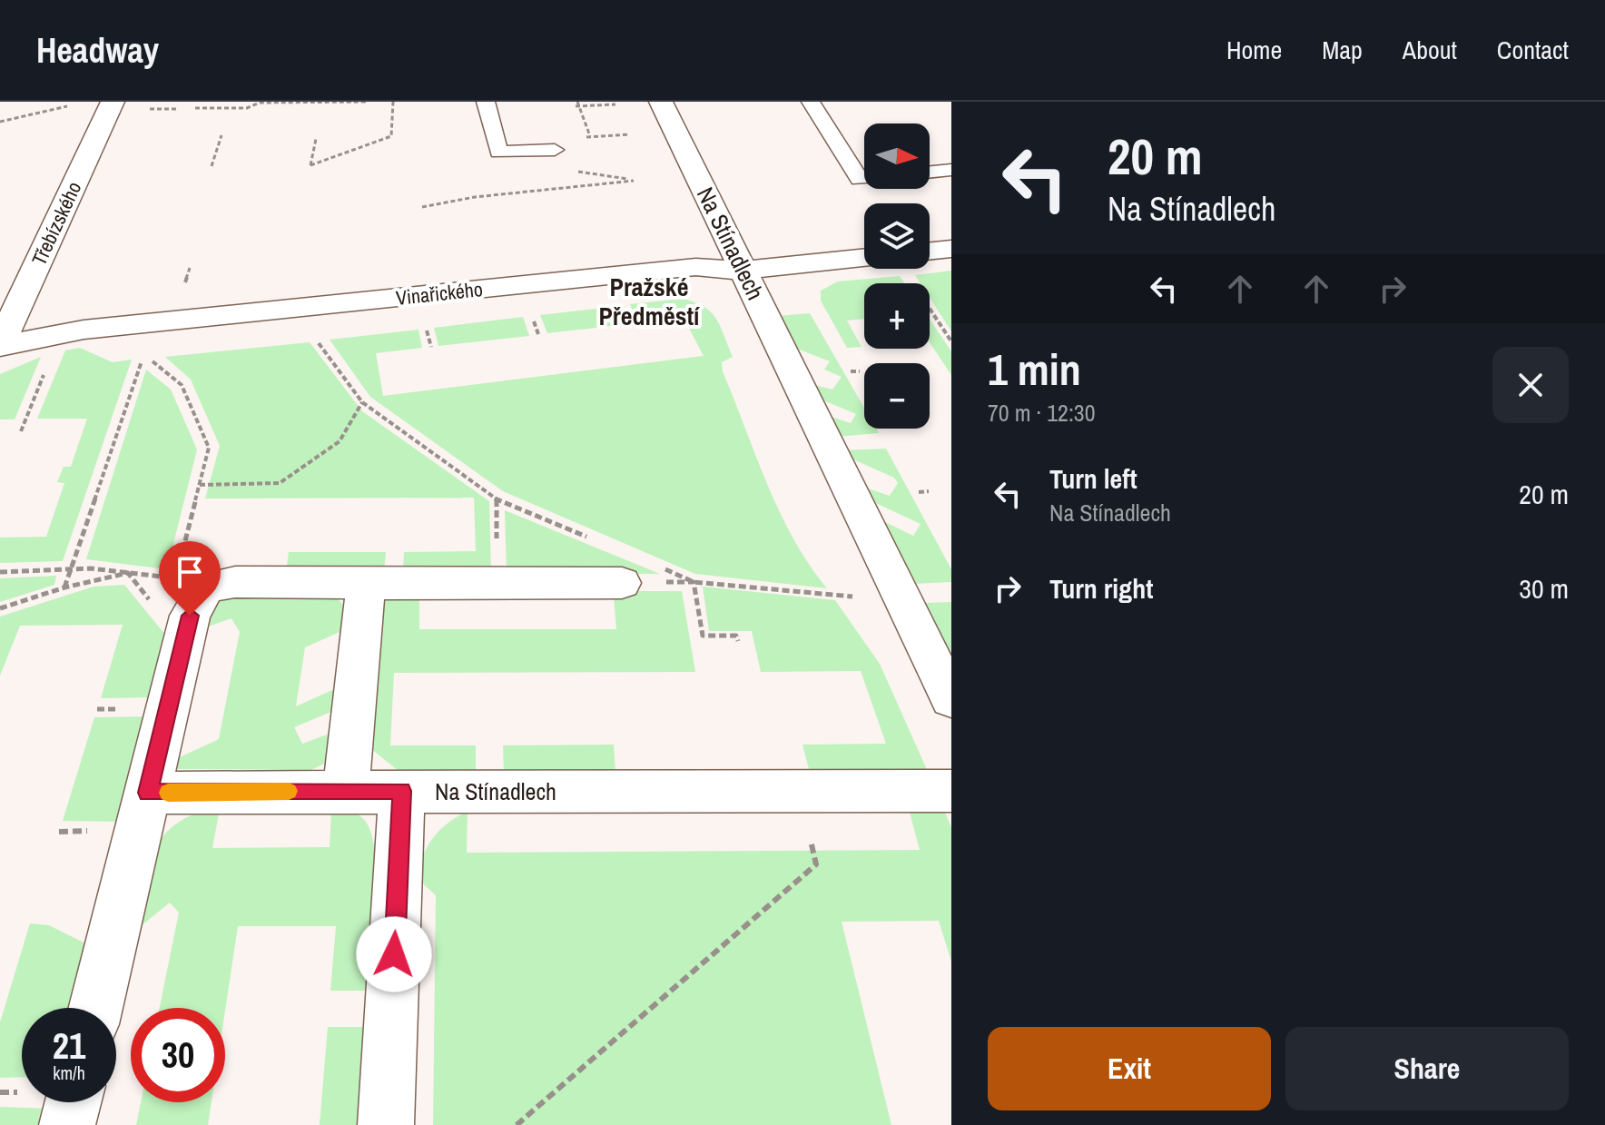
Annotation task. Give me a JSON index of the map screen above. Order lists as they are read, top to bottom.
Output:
{
  "streets": {
    "street": ["Třebízského", "Na Stínadlech", "Vinařického"]
  },
  "crossings": [
    ["Třebízského", "Vinařického"],
    ["Na Stínadlech", "Vinařického"]
  ],
  "districts": ["Pražské Předměstí"],
  "north": "right",
  "page": {
    "header": "Headway",
    "nav": [
      "Home",
      "Map",
      "About",
      "Contact"
    ],
    "turn": ["20 m", "Na Stínadlech"],
    "map_buttons": ["+", "−"],
    "heading": ["1 min", "70 m · 12:30"],
    "list": [
      {
        "name": "Turn left",
        "note": "Na Stínadlech",
        "value": "20 m"
      },
      {
        "name": "Turn right",
        "value": "30 m"
      }
    ],
    "speed": "21 km/h",
    "limit": "30",
    "buttons": ["Exit", "Share"]
  }
}
